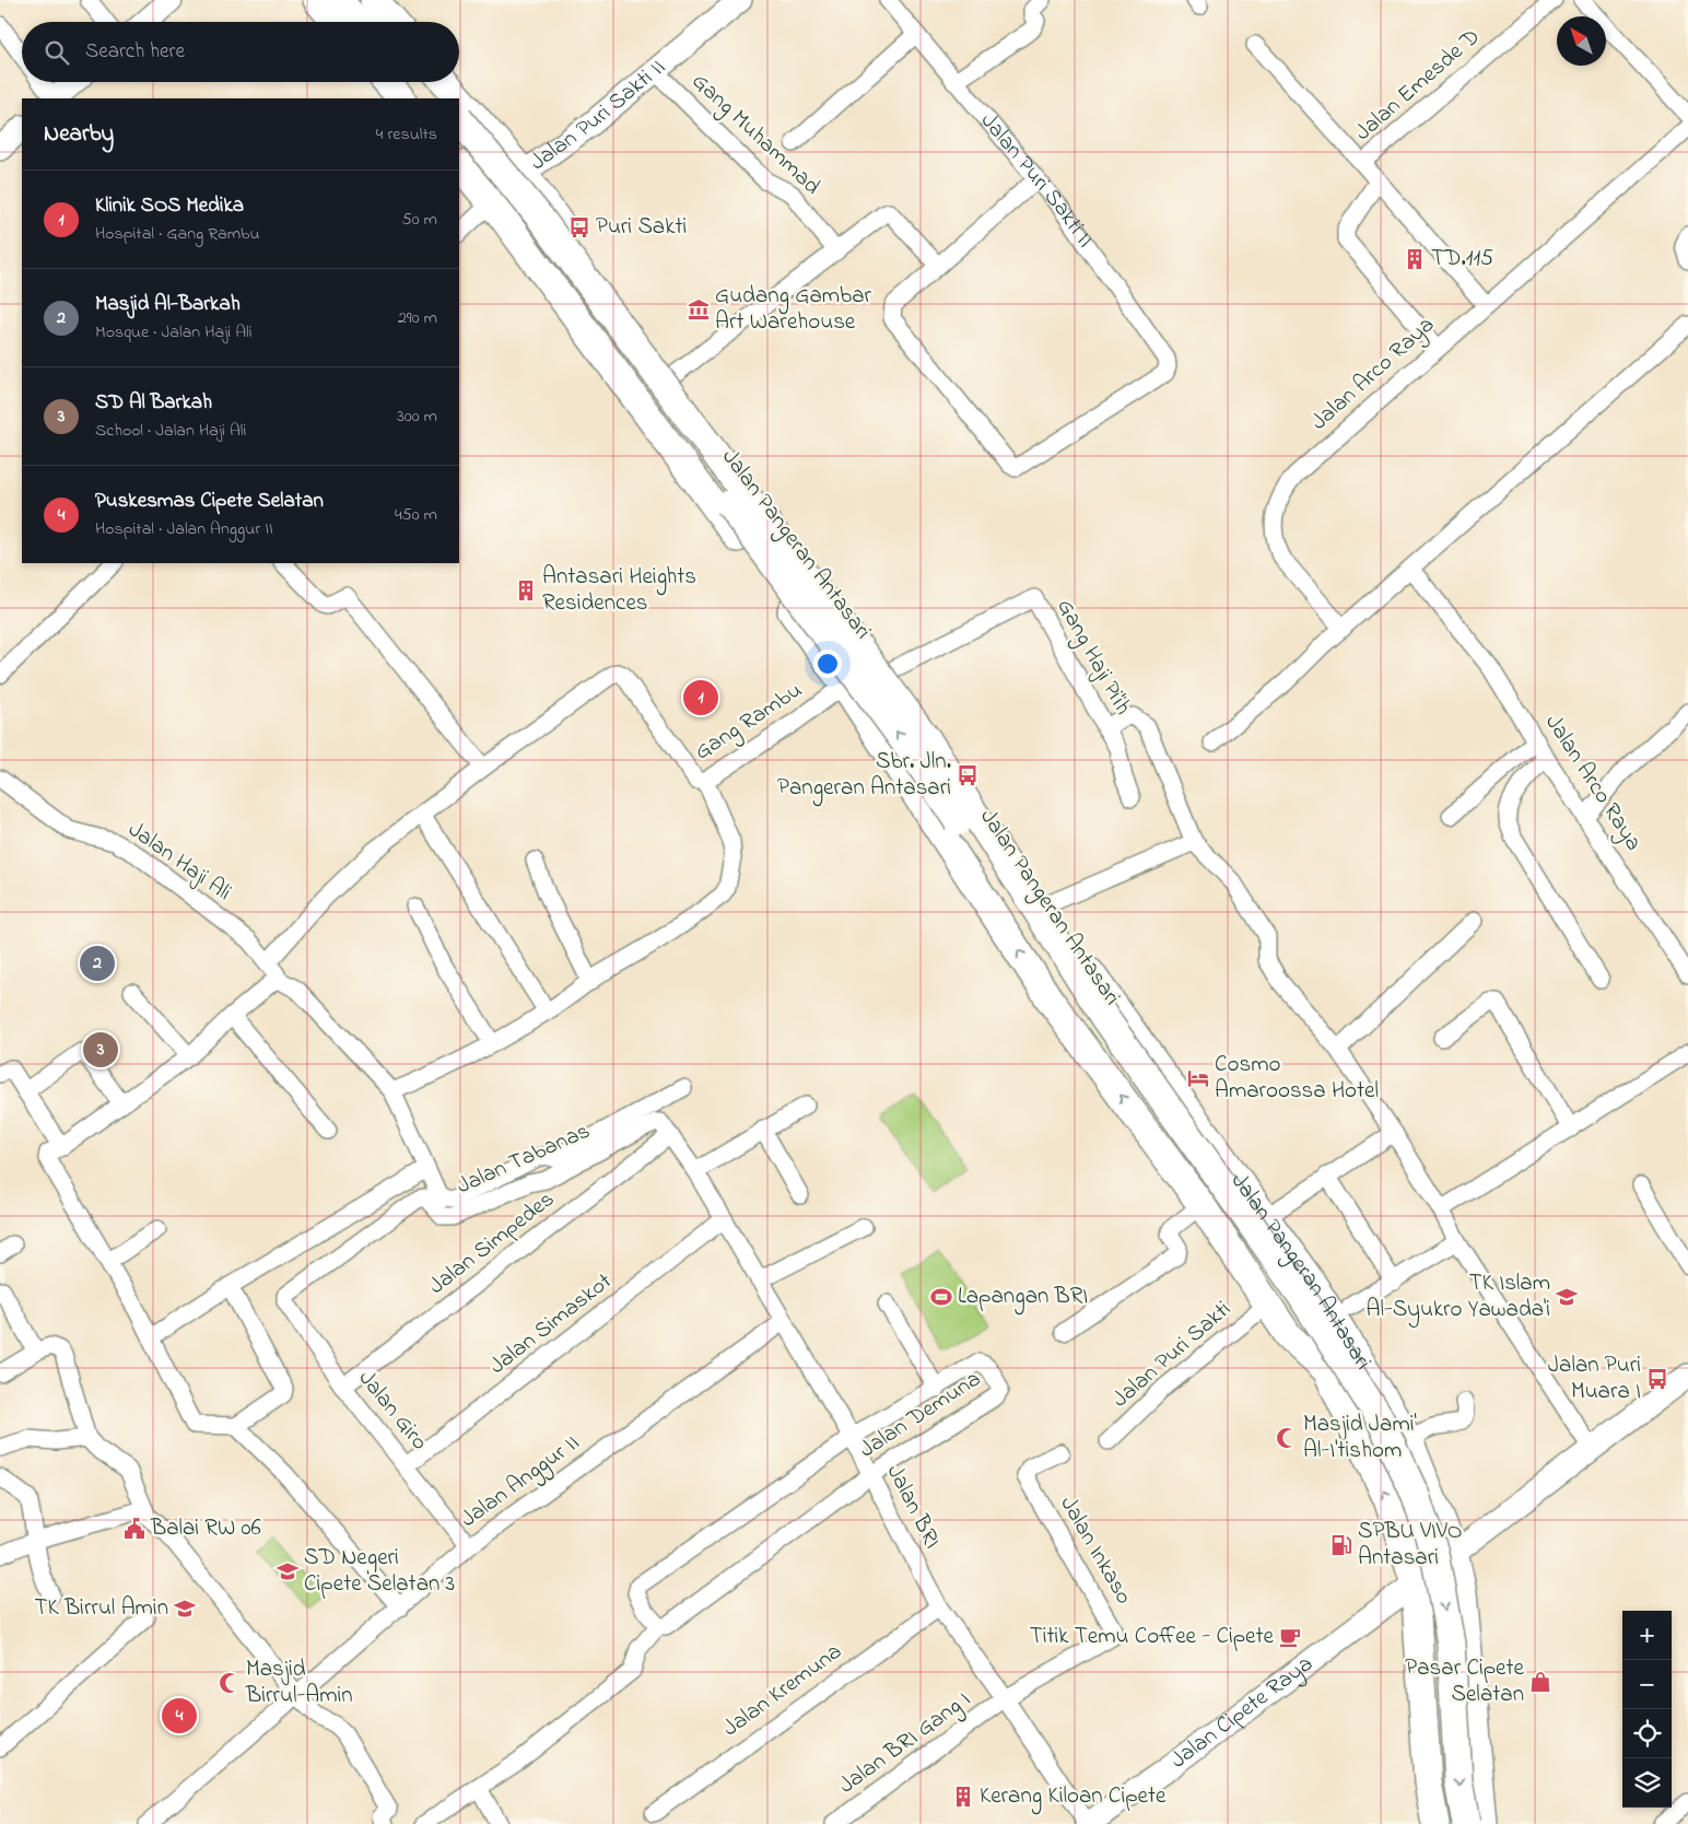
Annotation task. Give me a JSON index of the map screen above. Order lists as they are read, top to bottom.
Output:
{
  "streets": {
    "main road": ["Jalan Pangeran Antasari"],
    "street": [
      "Jalan Emesde D",
      "Jalan Puri Sakti II",
      "Gang Muhammad",
      "Jalan Arco Raya",
      "Gang Haji Pi'ih",
      "Gang Rambu",
      "Jalan Haji Ali",
      "Jalan Tabanas",
      "Jalan Simpedes",
      "Jalan Simaskot",
      "Jalan Puri Sakti",
      "Jalan Giro",
      "Jalan Demuna",
      "Jalan Anggur II",
      "Jalan BRI",
      "Jalan Inkaso",
      "Jalan Kremuna",
      "Jalan Cipete Raya",
      "Jalan BRI Gang I"
    ]
  },
  "crossings": [
    ["Jalan Puri Sakti II", "Gang Muhammad"],
    ["Jalan Puri Sakti II", "Jalan Pangeran Antasari"],
    ["Jalan Pangeran Antasari", "Gang Haji Pi'ih"],
    ["Jalan Pangeran Antasari", "Gang Rambu"],
    ["Jalan Pangeran Antasari", "Jalan Puri Sakti"],
    ["Jalan Pangeran Antasari", "Jalan Cipete Raya"],
    ["Gang Haji Pi'ih", "Gang Rambu"],
    ["Jalan Tabanas", "Jalan Giro"],
    ["Jalan Tabanas", "Jalan BRI"],
    ["Jalan Simpedes", "Jalan Giro"],
    ["Jalan Simpedes", "Jalan BRI"],
    ["Jalan Simaskot", "Jalan Giro"],
    ["Jalan Simaskot", "Jalan BRI"],
    ["Jalan Giro", "Jalan Anggur II"],
    ["Jalan Demuna", "Jalan BRI"],
    ["Jalan Anggur II", "Jalan BRI"],
    ["Jalan BRI", "Jalan Inkaso"],
    ["Jalan BRI", "Jalan Kremuna"],
    ["Jalan BRI", "Jalan Cipete Raya"],
    ["Jalan BRI", "Jalan BRI Gang I"],
    ["Jalan Inkaso", "Jalan BRI Gang I"]
  ],
  "places": {
    "bus stop": ["Puri Sakti", "Sbr. Jln. Pangeran Antasari", "Jalan Puri Muara I"],
    "building": ["TD.115", "Antasari Heights Residences", "Kerang Kiloan Cipete"],
    "museum": ["Gudang Gambar Art Warehouse"],
    "hotel": ["Cosmo Amaroossa Hotel"],
    "sports": ["Lapangan BRI"],
    "school or university": ["TK Islam Al-Syukro Yawada'i", "SD Negeri Cipete Selatan 3", "TK Birrul Amin"],
    "mosque": ["Masjid Jami' Al-I'tishom", "Masjid Birrul-Amin"],
    "public building": ["Balai RW 06"],
    "fuel station": ["SPBU VIVO Antasari"],
    "cafe": ["Titik Temu Coffee - Cipete"],
    "shop": ["Pasar Cipete Selatan"]
  },
  "north": "top left",
  "page": {
    "search": "Search here",
    "heading": ["Nearby", "4 results"],
    "list": [
      {
        "mark": "1",
        "name": "Klinik SOS Medika",
        "note": "Hospital · Gang Rambu",
        "value": "50 m"
      },
      {
        "mark": "2",
        "name": "Masjid Al-Barkah",
        "note": "Mosque · Jalan Haji Ali",
        "value": "290 m"
      },
      {
        "mark": "3",
        "name": "SD Al Barkah",
        "note": "School · Jalan Haji Ali",
        "value": "300 m"
      },
      {
        "mark": "4",
        "name": "Puskesmas Cipete Selatan",
        "note": "Hospital · Jalan Anggur II",
        "value": "450 m"
      }
    ],
    "pins": [
      "1",
      "2",
      "3",
      "4"
    ],
    "map_buttons": ["+", "−"]
  }
}
